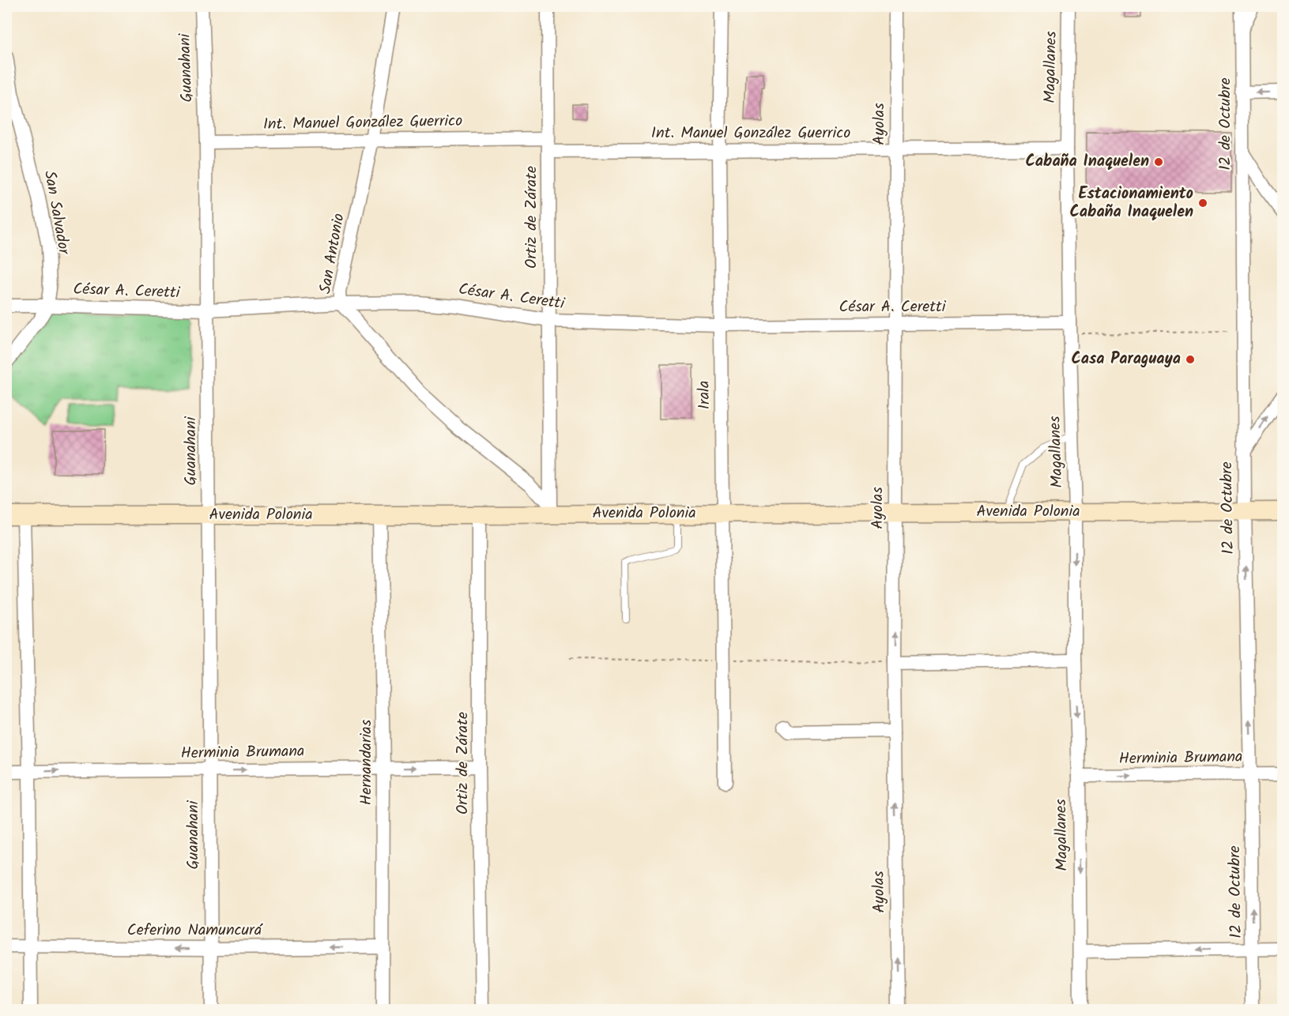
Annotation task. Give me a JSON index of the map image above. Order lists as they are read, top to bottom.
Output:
{
  "streets": {
    "main road": ["Avenida Polonia"],
    "street": [
      "Magallanes",
      "Guanahani",
      "Int. Manuel González Guerrico",
      "Ayolas",
      "12 de Octubre",
      "San Salvador",
      "Ortiz de Zárate",
      "San Antonio",
      "César A. Ceretti",
      "Irala",
      "Herminia Brumana",
      "Hernandarias",
      "Ceferino Namuncurá"
    ]
  },
  "crossings": [
    ["Magallanes", "Int. Manuel González Guerrico"],
    ["Magallanes", "César A. Ceretti"],
    ["Magallanes", "Avenida Polonia"],
    ["Magallanes", "Herminia Brumana"],
    ["Guanahani", "Int. Manuel González Guerrico"],
    ["Guanahani", "César A. Ceretti"],
    ["Guanahani", "Avenida Polonia"],
    ["Guanahani", "Herminia Brumana"],
    ["Guanahani", "Ceferino Namuncurá"],
    ["Int. Manuel González Guerrico", "Ayolas"],
    ["Int. Manuel González Guerrico", "Ortiz de Zárate"],
    ["Int. Manuel González Guerrico", "San Antonio"],
    ["Int. Manuel González Guerrico", "Irala"],
    ["Ayolas", "César A. Ceretti"],
    ["Ayolas", "Avenida Polonia"],
    ["12 de Octubre", "Avenida Polonia"],
    ["12 de Octubre", "Herminia Brumana"],
    ["San Salvador", "César A. Ceretti"],
    ["Ortiz de Zárate", "San Antonio"],
    ["Ortiz de Zárate", "César A. Ceretti"],
    ["Ortiz de Zárate", "Avenida Polonia"],
    ["Ortiz de Zárate", "Herminia Brumana"],
    ["San Antonio", "César A. Ceretti"],
    ["San Antonio", "Avenida Polonia"],
    ["César A. Ceretti", "Irala"],
    ["Irala", "Avenida Polonia"],
    ["Avenida Polonia", "Hernandarias"],
    ["Herminia Brumana", "Hernandarias"],
    ["Hernandarias", "Ceferino Namuncurá"]
  ],
  "one_way": [
    "Magallanes",
    "Ayolas",
    "12 de Octubre",
    "Herminia Brumana",
    "Ceferino Namuncurá"
  ],
  "places": ["Cabaña Inaquelen", "Estacionamiento Cabaña Inaquelen", "Casa Paraguaya"]
}
